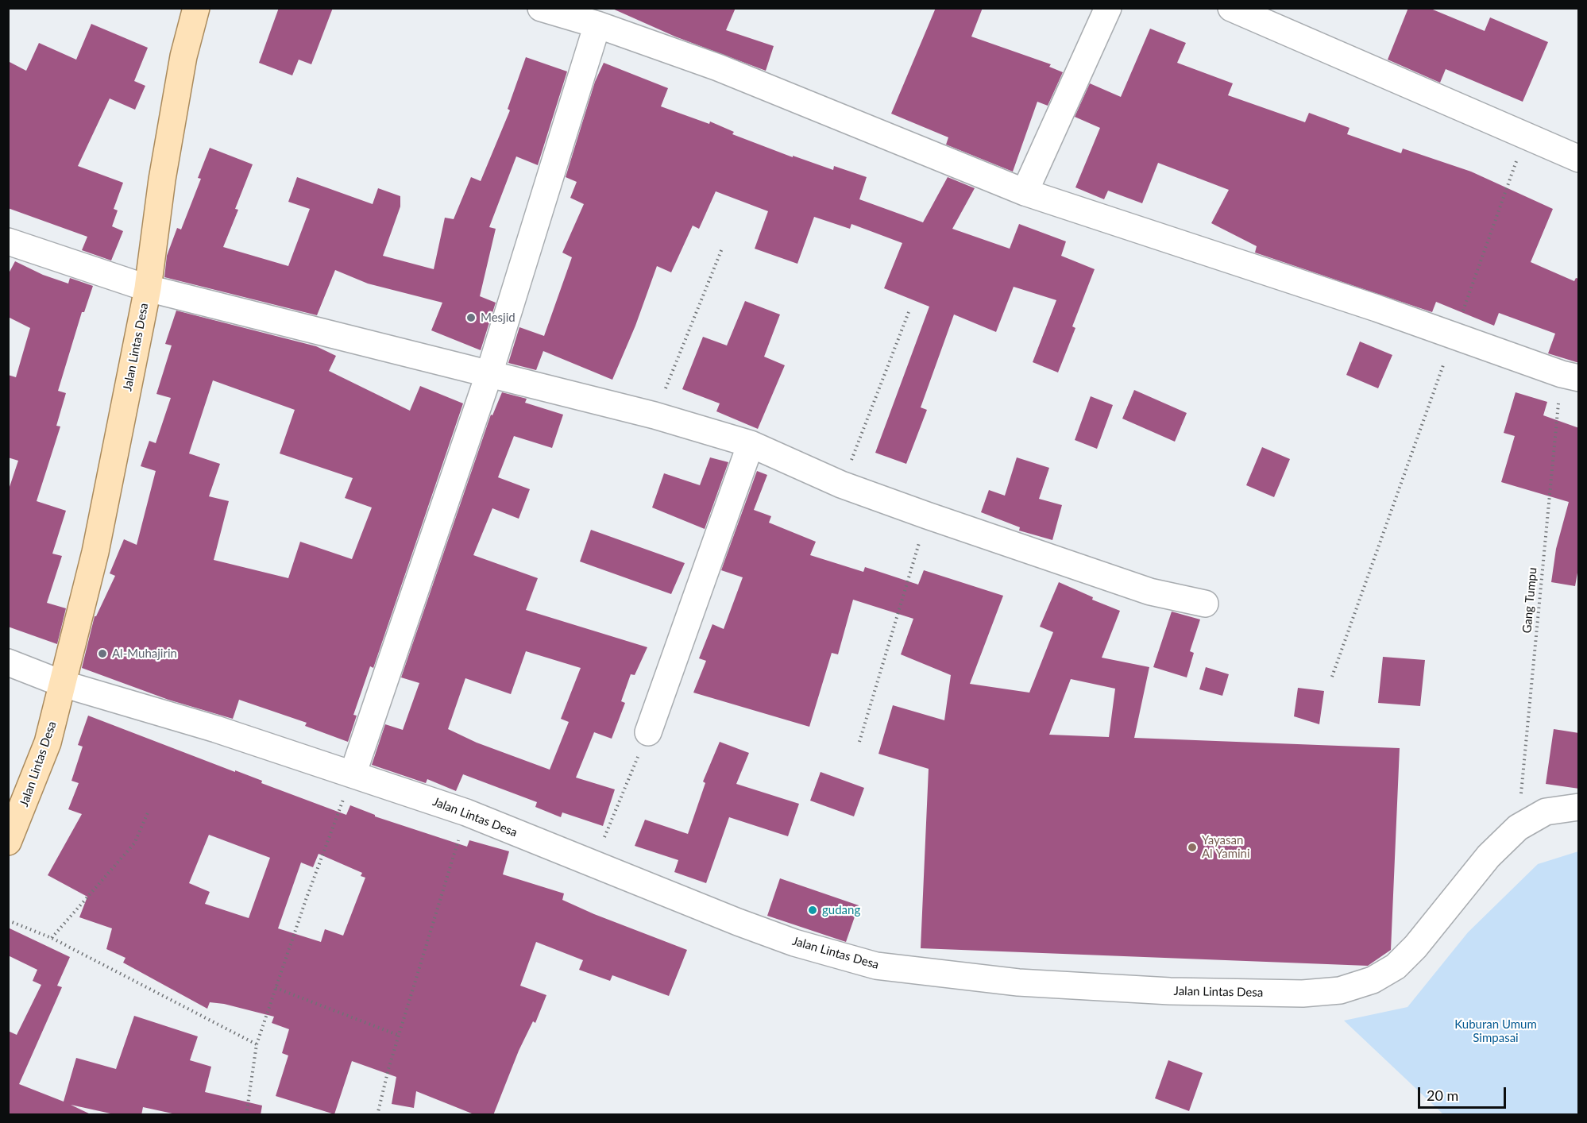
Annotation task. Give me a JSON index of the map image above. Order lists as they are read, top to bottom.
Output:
{
  "streets": {
    "main road": ["Jalan Lintas Desa"],
    "path": ["Gang Tumpu"]
  },
  "crossings": [
    ["Jalan Lintas Desa", "Gang Tumpu"]
  ],
  "parks": ["Kuburan Umum Simpasai"],
  "places": [
    "Mesjid",
    "Al-Muhajirin",
    "Yayasan Al Yamini",
    "gudang"
  ],
  "scale_bar": "20 m"
}
